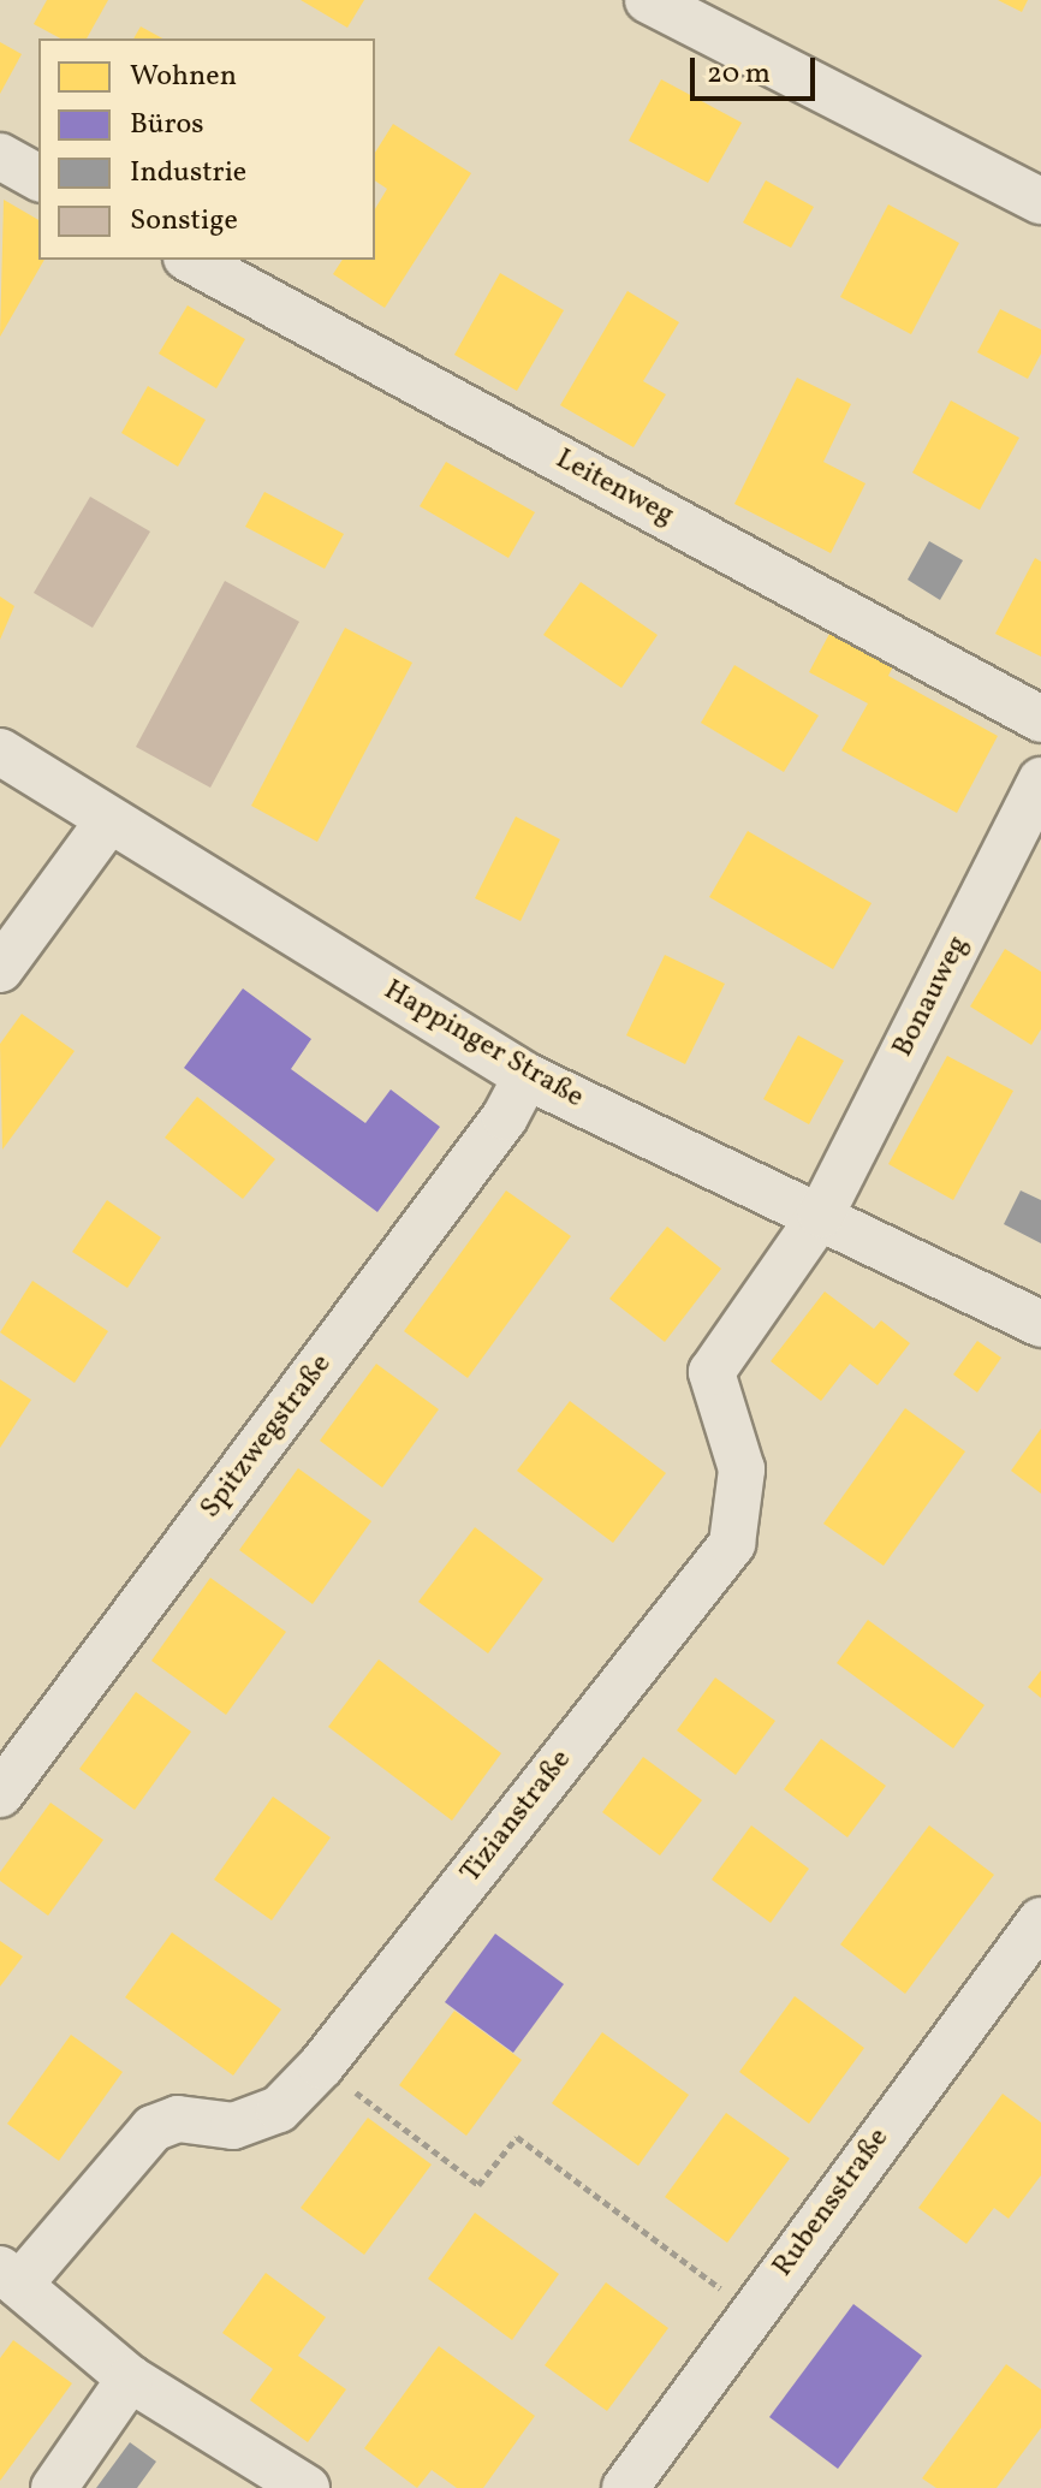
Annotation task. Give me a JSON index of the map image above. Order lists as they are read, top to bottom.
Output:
{
  "streets": {
    "street": [
      "Leitenweg",
      "Bonauweg",
      "Happinger Straße",
      "Spitzwegstraße",
      "Tizianstraße",
      "Rubensstraße"
    ]
  },
  "crossings": [
    ["Bonauweg", "Happinger Straße"],
    ["Bonauweg", "Tizianstraße"],
    ["Happinger Straße", "Spitzwegstraße"],
    ["Happinger Straße", "Tizianstraße"]
  ],
  "legend": [
    "Wohnen",
    "Büros",
    "Industrie",
    "Sonstige"
  ],
  "scale_bar": "20 m"
}
